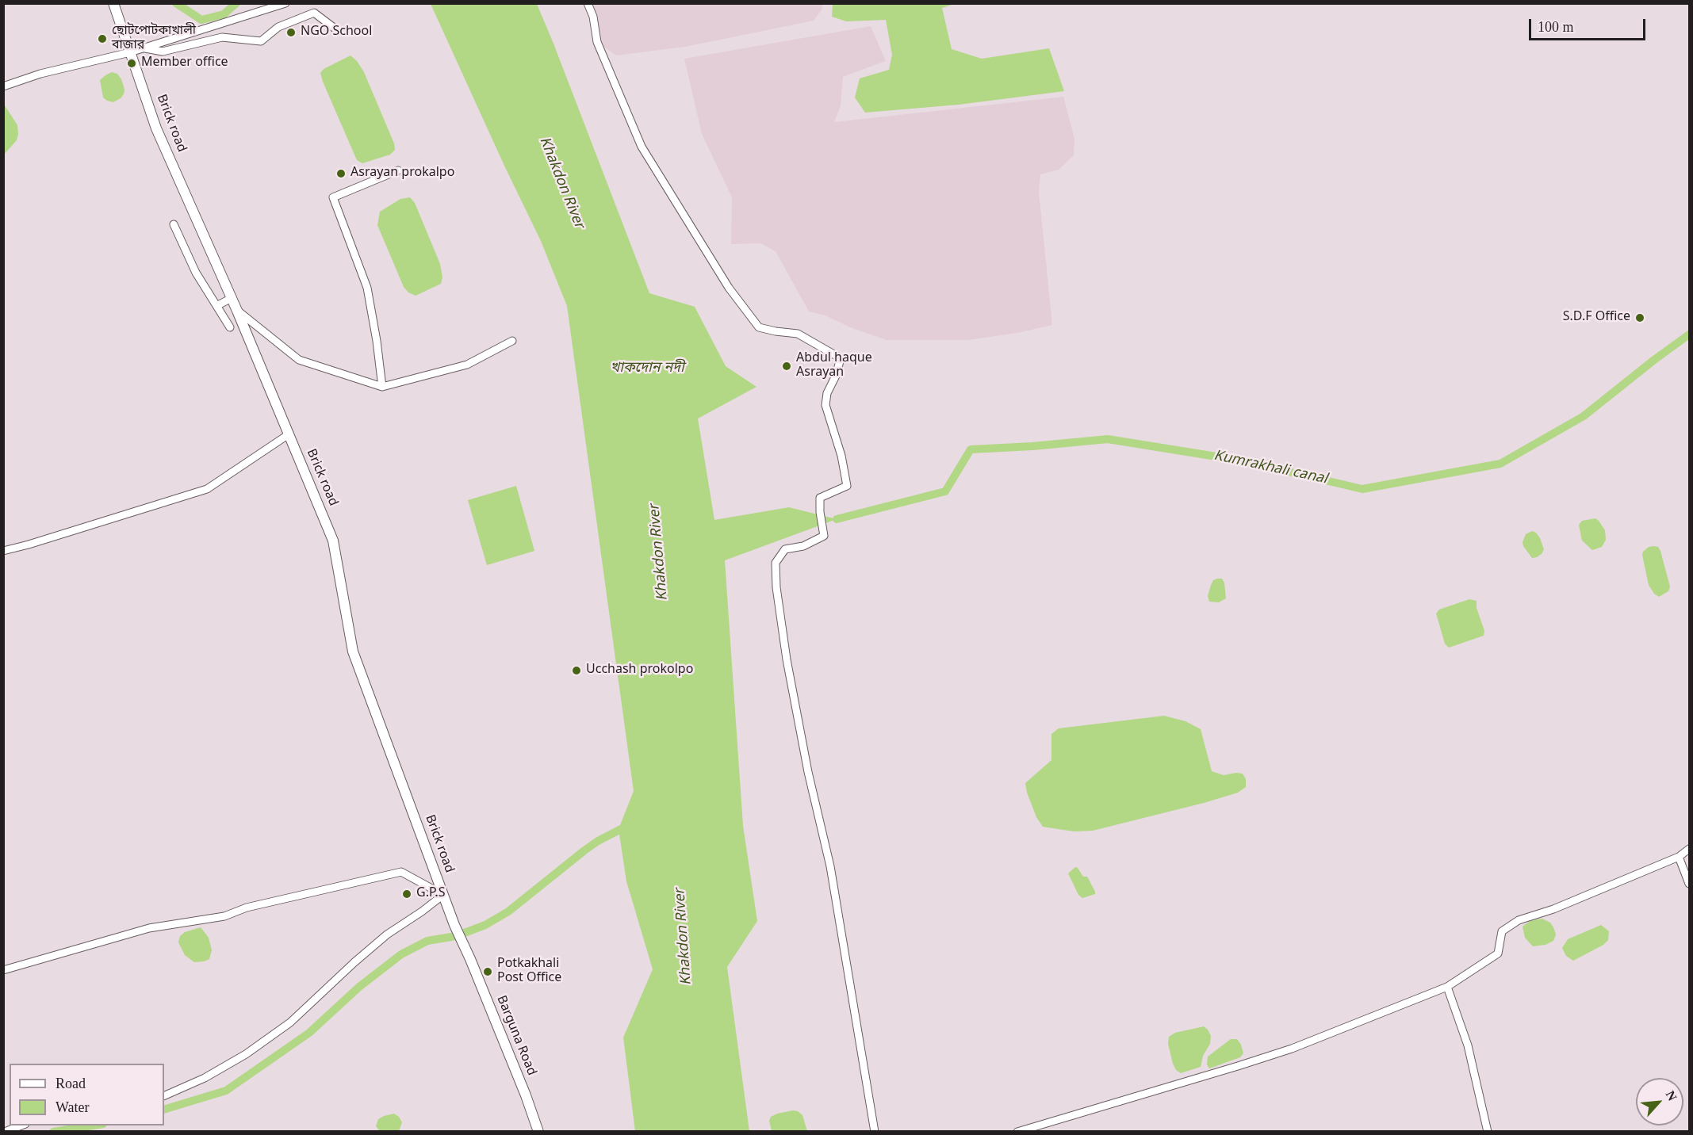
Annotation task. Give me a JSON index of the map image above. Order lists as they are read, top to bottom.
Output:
{
  "streets": {
    "main road": ["Brick road", "Barguna Road"]
  },
  "crossings": [
    ["Brick road", "Barguna Road"]
  ],
  "water": ["Khakdon River", "খাকদোন নদী", "Kumrakhali canal"],
  "places": [
    "NGO School",
    "ছোটপোটকাখালী বাজার",
    "Member office",
    "Asrayan prokalpo",
    "S.D.F Office",
    "Abdul haque Asrayan",
    "Ucchash prokolpo",
    "G.P.S",
    "Potkakhali Post Office"
  ],
  "legend": ["Road", "Water"],
  "scale_bar": "100 m",
  "north": "top right"
}
